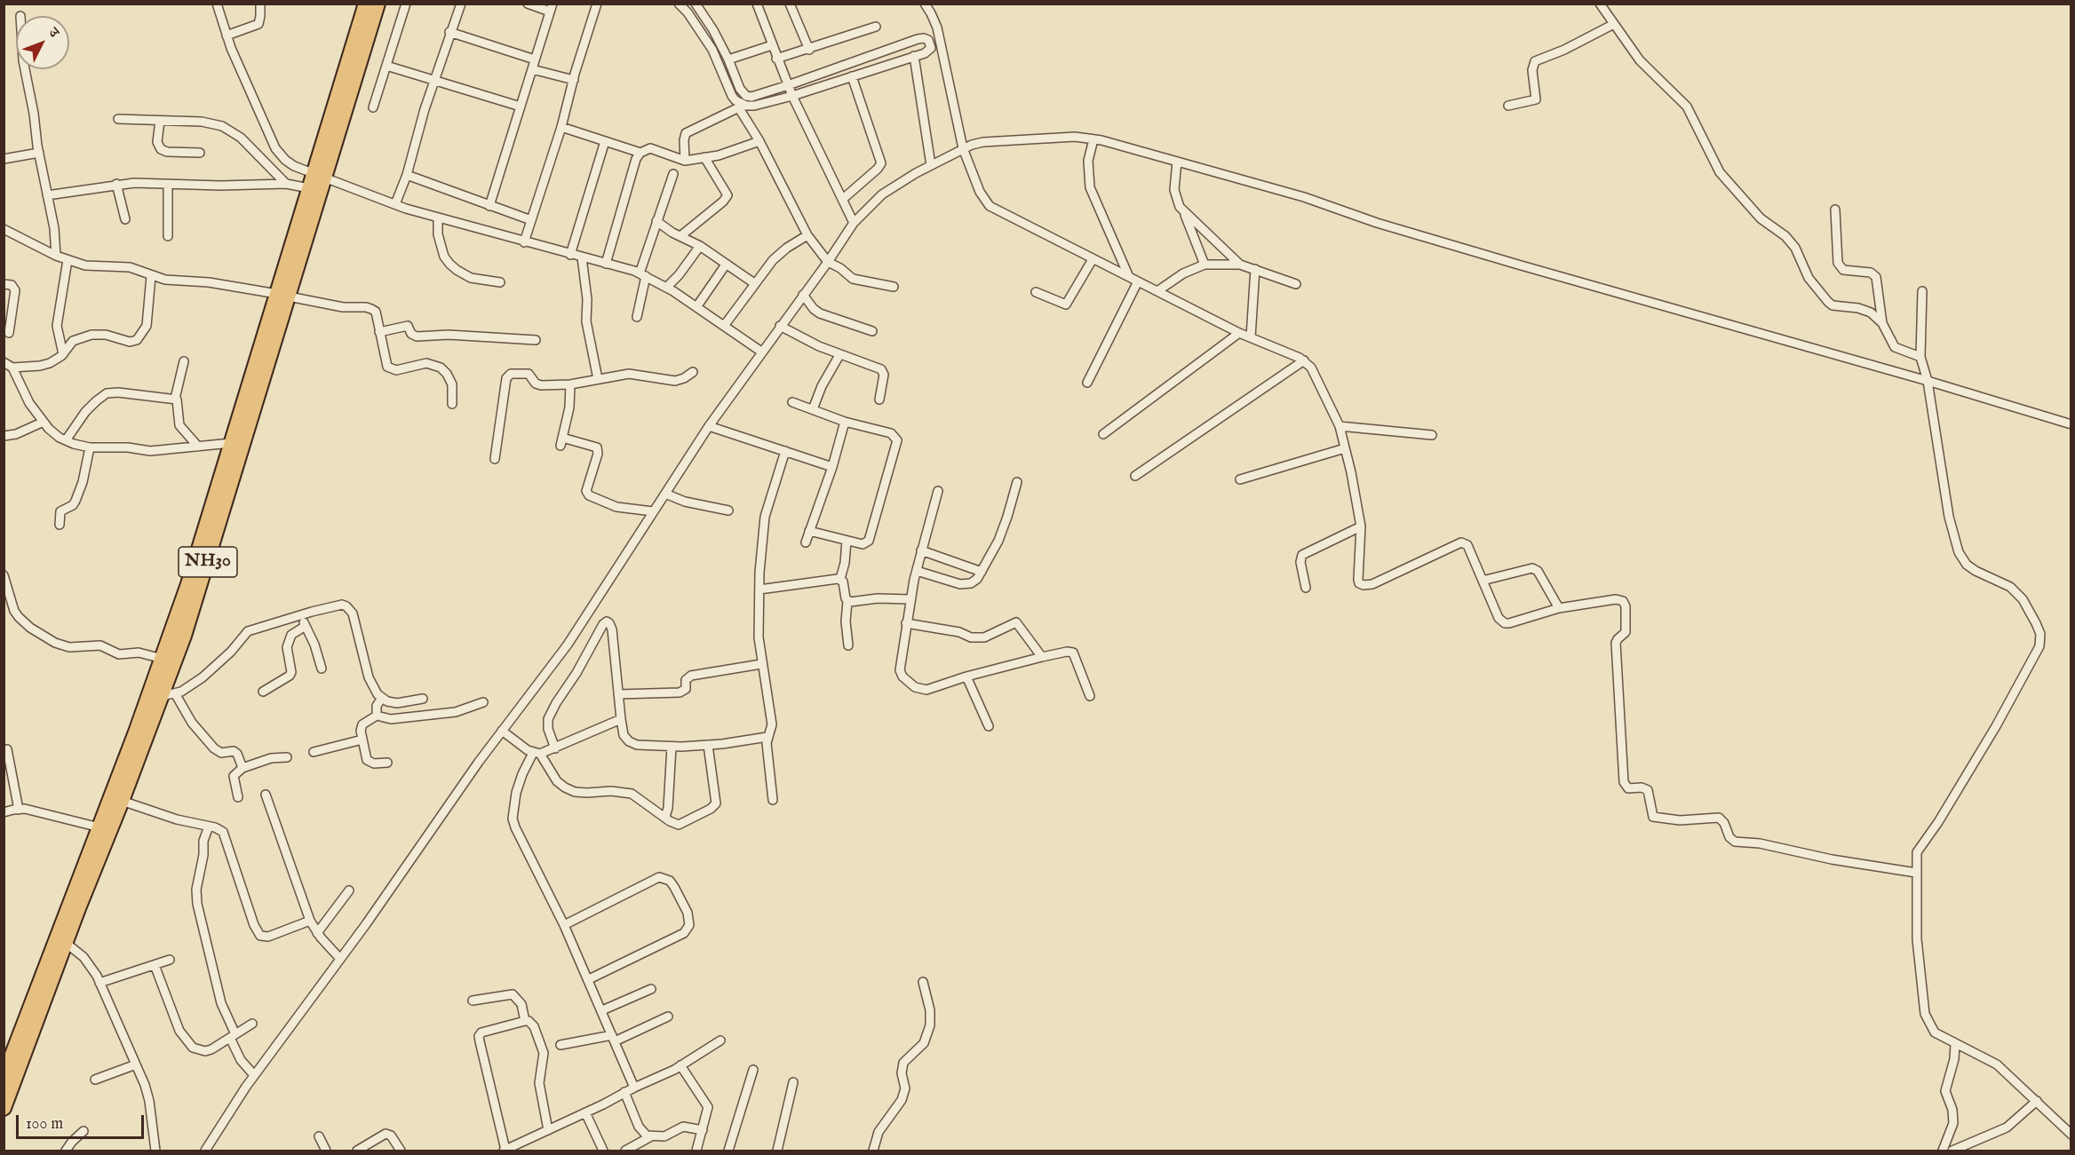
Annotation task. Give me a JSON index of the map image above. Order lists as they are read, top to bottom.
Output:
{
  "streets": {
    "highway": ["NH30"]
  },
  "scale_bar": "100 m",
  "north": "top right"
}
